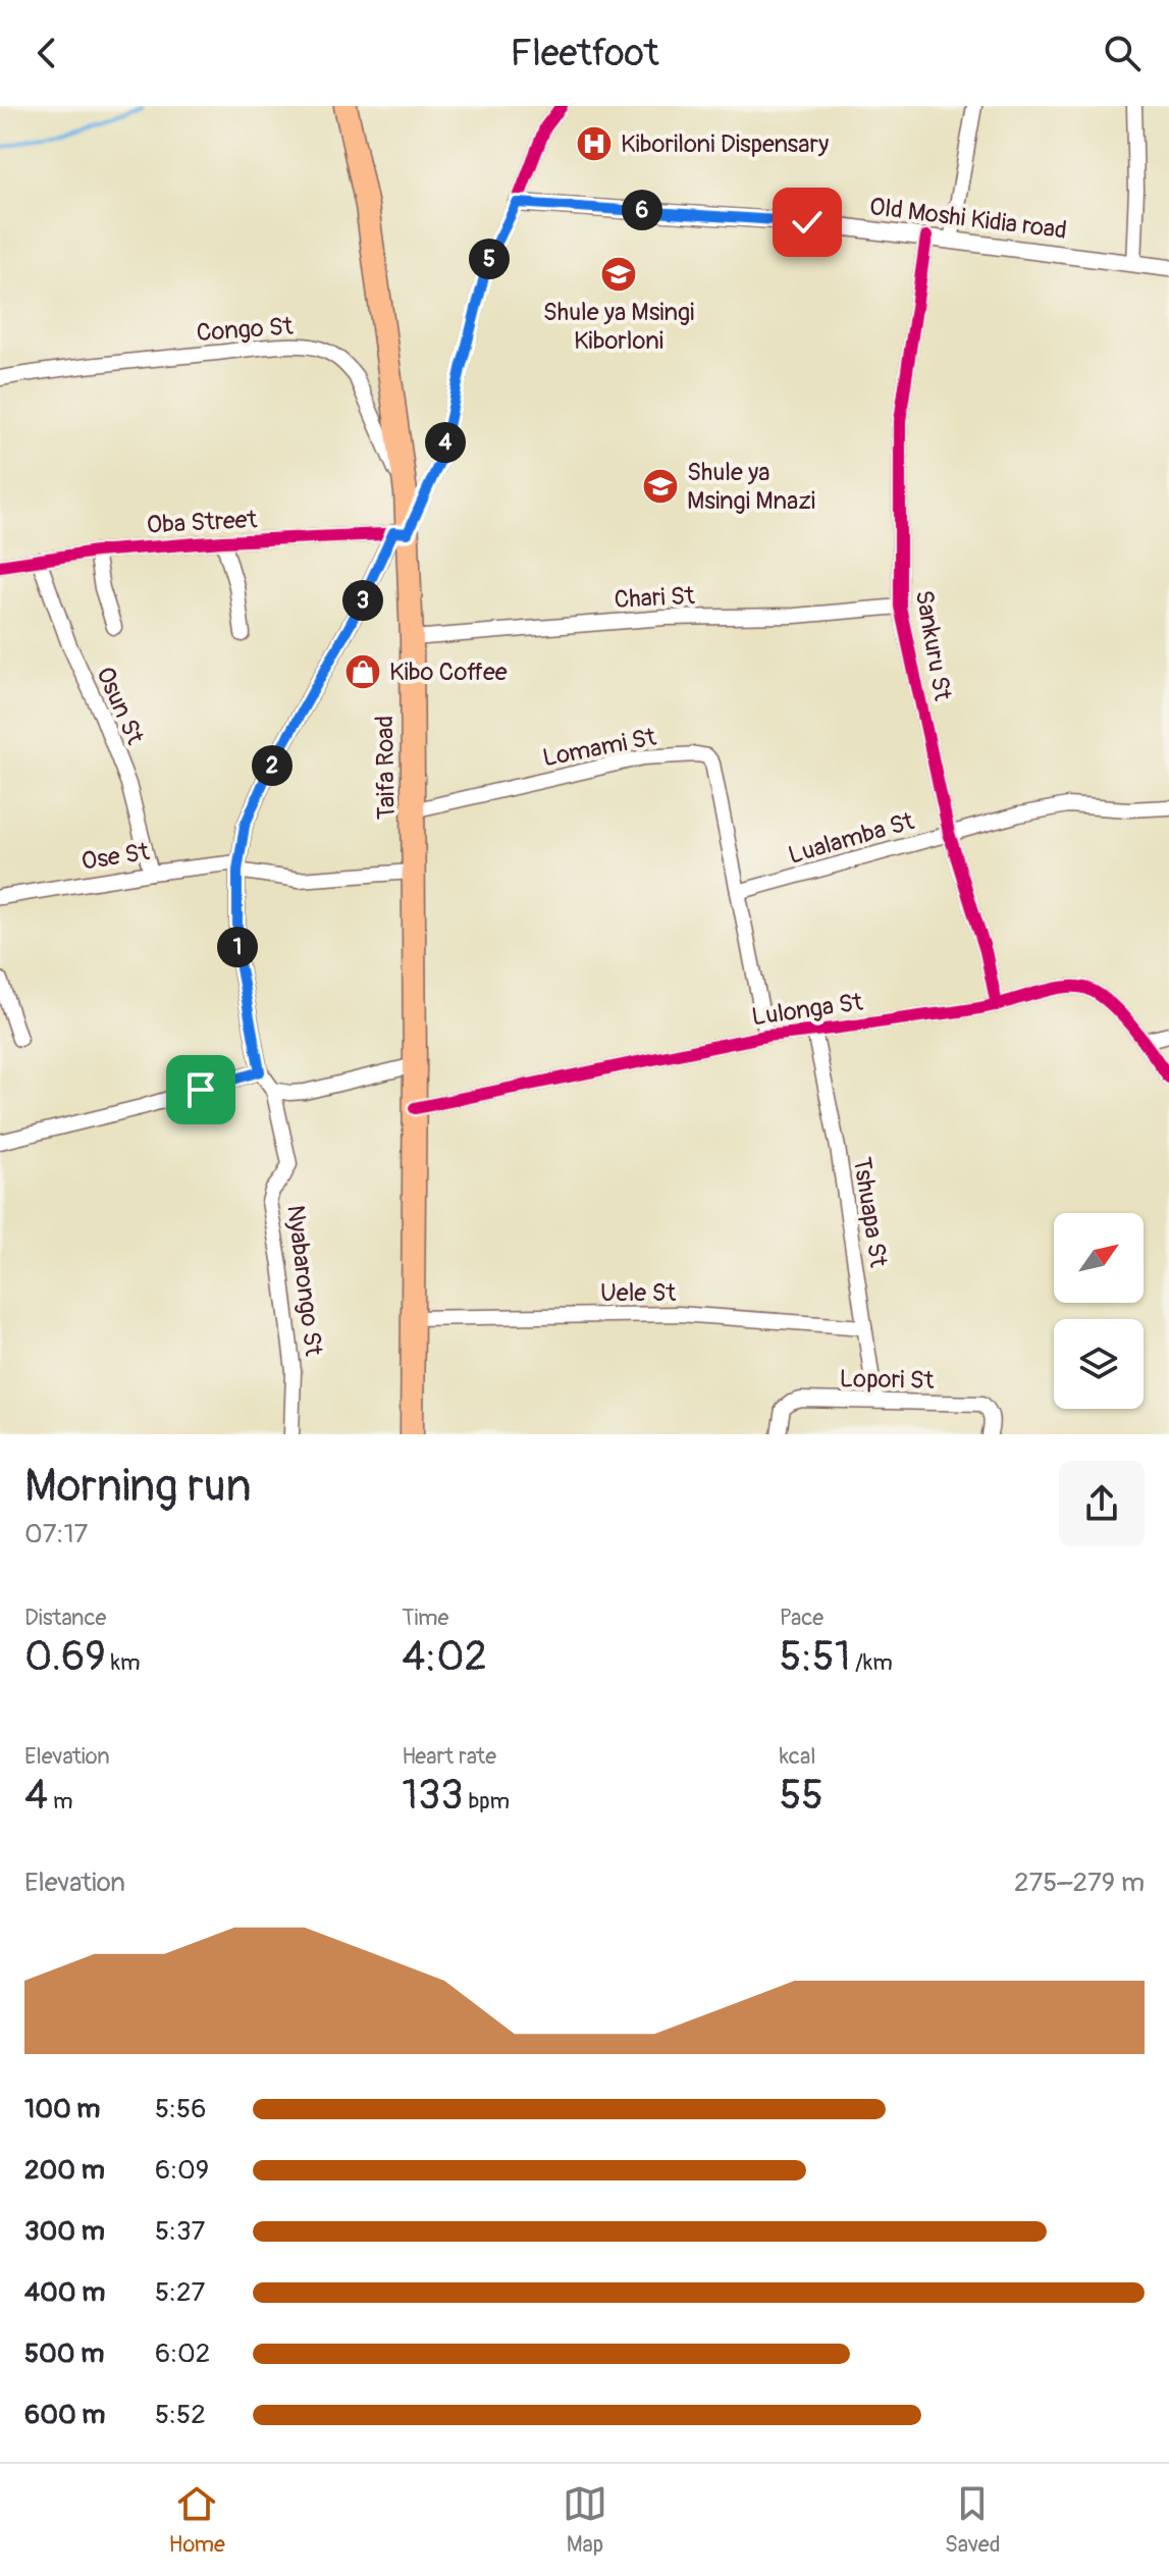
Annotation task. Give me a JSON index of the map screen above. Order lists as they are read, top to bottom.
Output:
{
  "streets": {
    "highway": ["Taifa Road"],
    "street": [
      "Old Moshi Kidia road",
      "Congo St",
      "Oba Street",
      "Chari St",
      "Sankuru St",
      "Osun St",
      "Lomami St",
      "Lualamba St",
      "Ose St",
      "Lulonga St",
      "Tshuapa St",
      "Nyabarongo St",
      "Uele St",
      "Lopori St"
    ]
  },
  "crossings": [
    ["Old Moshi Kidia road", "Sankuru St"],
    ["Old Moshi Kidia road", "Nyabarongo St"],
    ["Congo St", "Taifa Road"],
    ["Oba Street", "Osun St"],
    ["Oba Street", "Taifa Road"],
    ["Oba Street", "Nyabarongo St"],
    ["Chari St", "Sankuru St"],
    ["Chari St", "Taifa Road"],
    ["Sankuru St", "Lualamba St"],
    ["Sankuru St", "Lulonga St"],
    ["Osun St", "Ose St"],
    ["Lomami St", "Taifa Road"],
    ["Lomami St", "Lualamba St"],
    ["Lomami St", "Lulonga St"],
    ["Taifa Road", "Ose St"],
    ["Taifa Road", "Lulonga St"],
    ["Taifa Road", "Nyabarongo St"],
    ["Taifa Road", "Uele St"],
    ["Ose St", "Nyabarongo St"],
    ["Lulonga St", "Tshuapa St"],
    ["Tshuapa St", "Uele St"],
    ["Tshuapa St", "Lopori St"]
  ],
  "places": {
    "hospital": ["Kiboriloni Dispensary"],
    "school or university": ["Shule ya Msingi Kiborloni", "Shule ya Msingi Mnazi"],
    "shop": ["Kibo Coffee"]
  },
  "north": "top right",
  "page": {
    "header": "Fleetfoot",
    "pins": [
      "6",
      "5",
      "4",
      "3",
      "2",
      "1"
    ],
    "heading": ["Morning run", "07:17"],
    "stats": [
      ["Distance", "0.69 km"],
      ["Time", "4:02"],
      ["Pace", "5:51 /km"],
      ["Elevation", "4 m"],
      ["Heart rate", "133 bpm"],
      ["kcal", "55"]
    ],
    "chart": ["Elevation", "275–279 m"],
    "list": [
      {
        "name": "100 m",
        "note": "5:56"
      },
      {
        "name": "200 m",
        "note": "6:09"
      },
      {
        "name": "300 m",
        "note": "5:37"
      },
      {
        "name": "400 m",
        "note": "5:27"
      },
      {
        "name": "500 m",
        "note": "6:02"
      },
      {
        "name": "600 m",
        "note": "5:52"
      }
    ],
    "tabs": ["Home", "Map", "Saved"]
  }
}
